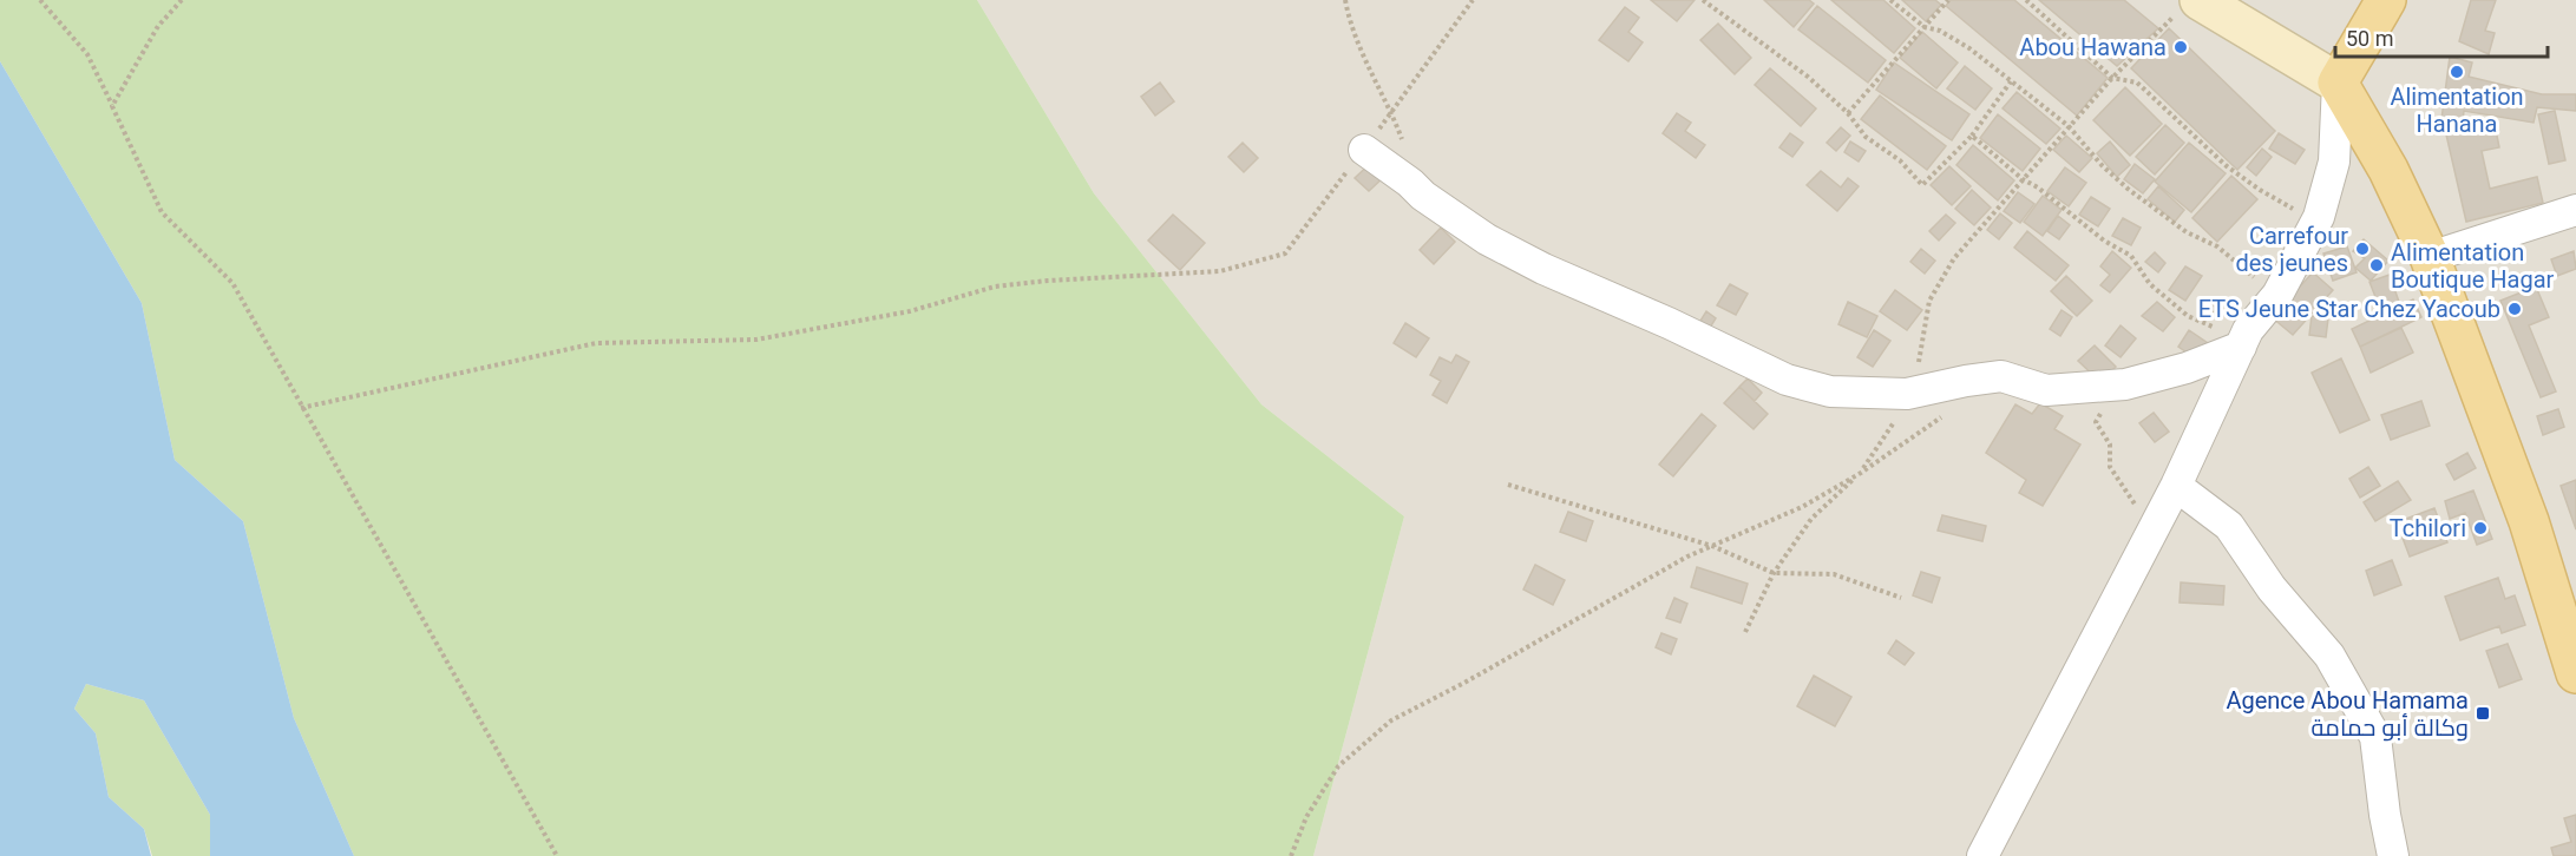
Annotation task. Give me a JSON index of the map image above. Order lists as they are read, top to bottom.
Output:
{
  "places": {
    "other": [
      "Abou Hawana",
      "Alimentation Hanana",
      "Carrefour des jeunes",
      "Alimentation Boutique Hagar",
      "ETS Jeune Star Chez Yacoub",
      "Tchilori"
    ],
    "transit": ["Agence Abou Hamama وكالة أبو حمامة"]
  },
  "scale_bar": "50 m"
}
